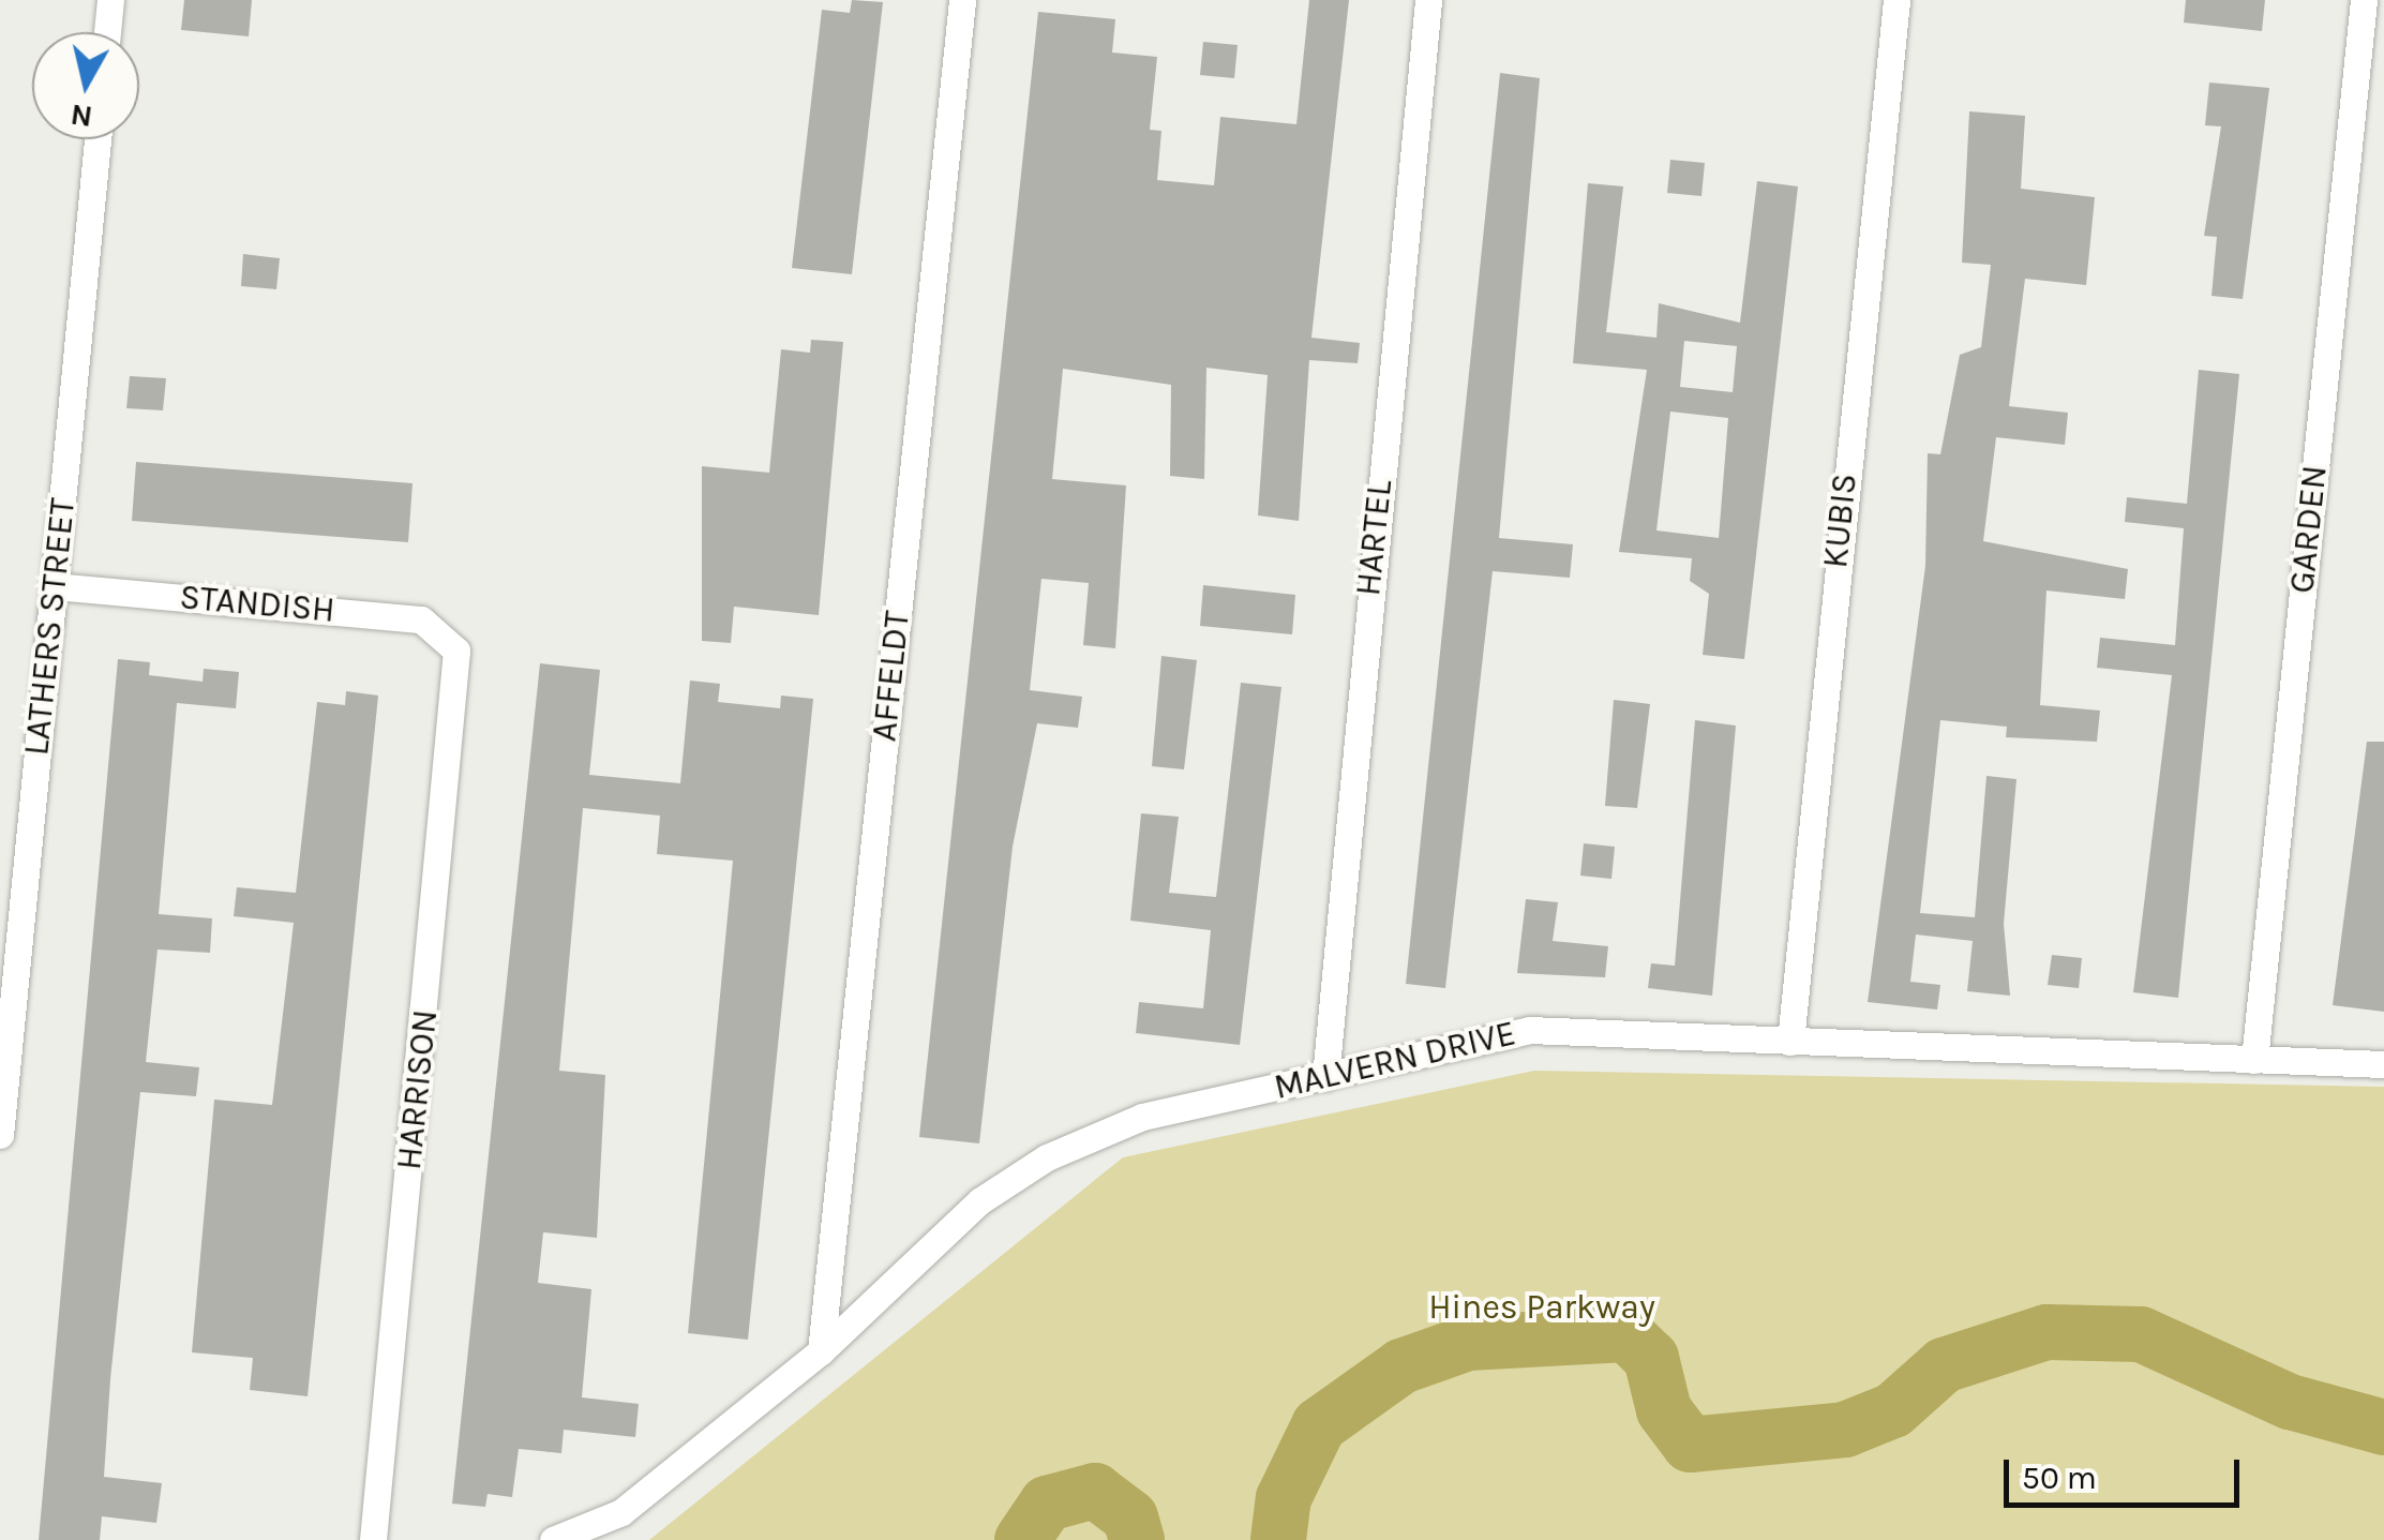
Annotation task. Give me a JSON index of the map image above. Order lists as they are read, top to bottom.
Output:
{
  "streets": {
    "street": [
      "KUBIS",
      "GARDEN",
      "HARTEL",
      "STANDISH",
      "LATHERS STREET",
      "AFFELDT",
      "MALVERN DRIVE",
      "HARRISON"
    ]
  },
  "crossings": [
    ["KUBIS", "MALVERN DRIVE"],
    ["GARDEN", "MALVERN DRIVE"],
    ["HARTEL", "MALVERN DRIVE"],
    ["STANDISH", "LATHERS STREET"],
    ["STANDISH", "HARRISON"],
    ["AFFELDT", "MALVERN DRIVE"]
  ],
  "parks": ["Hines Parkway"],
  "scale_bar": "50 m",
  "north": "bottom"
}
